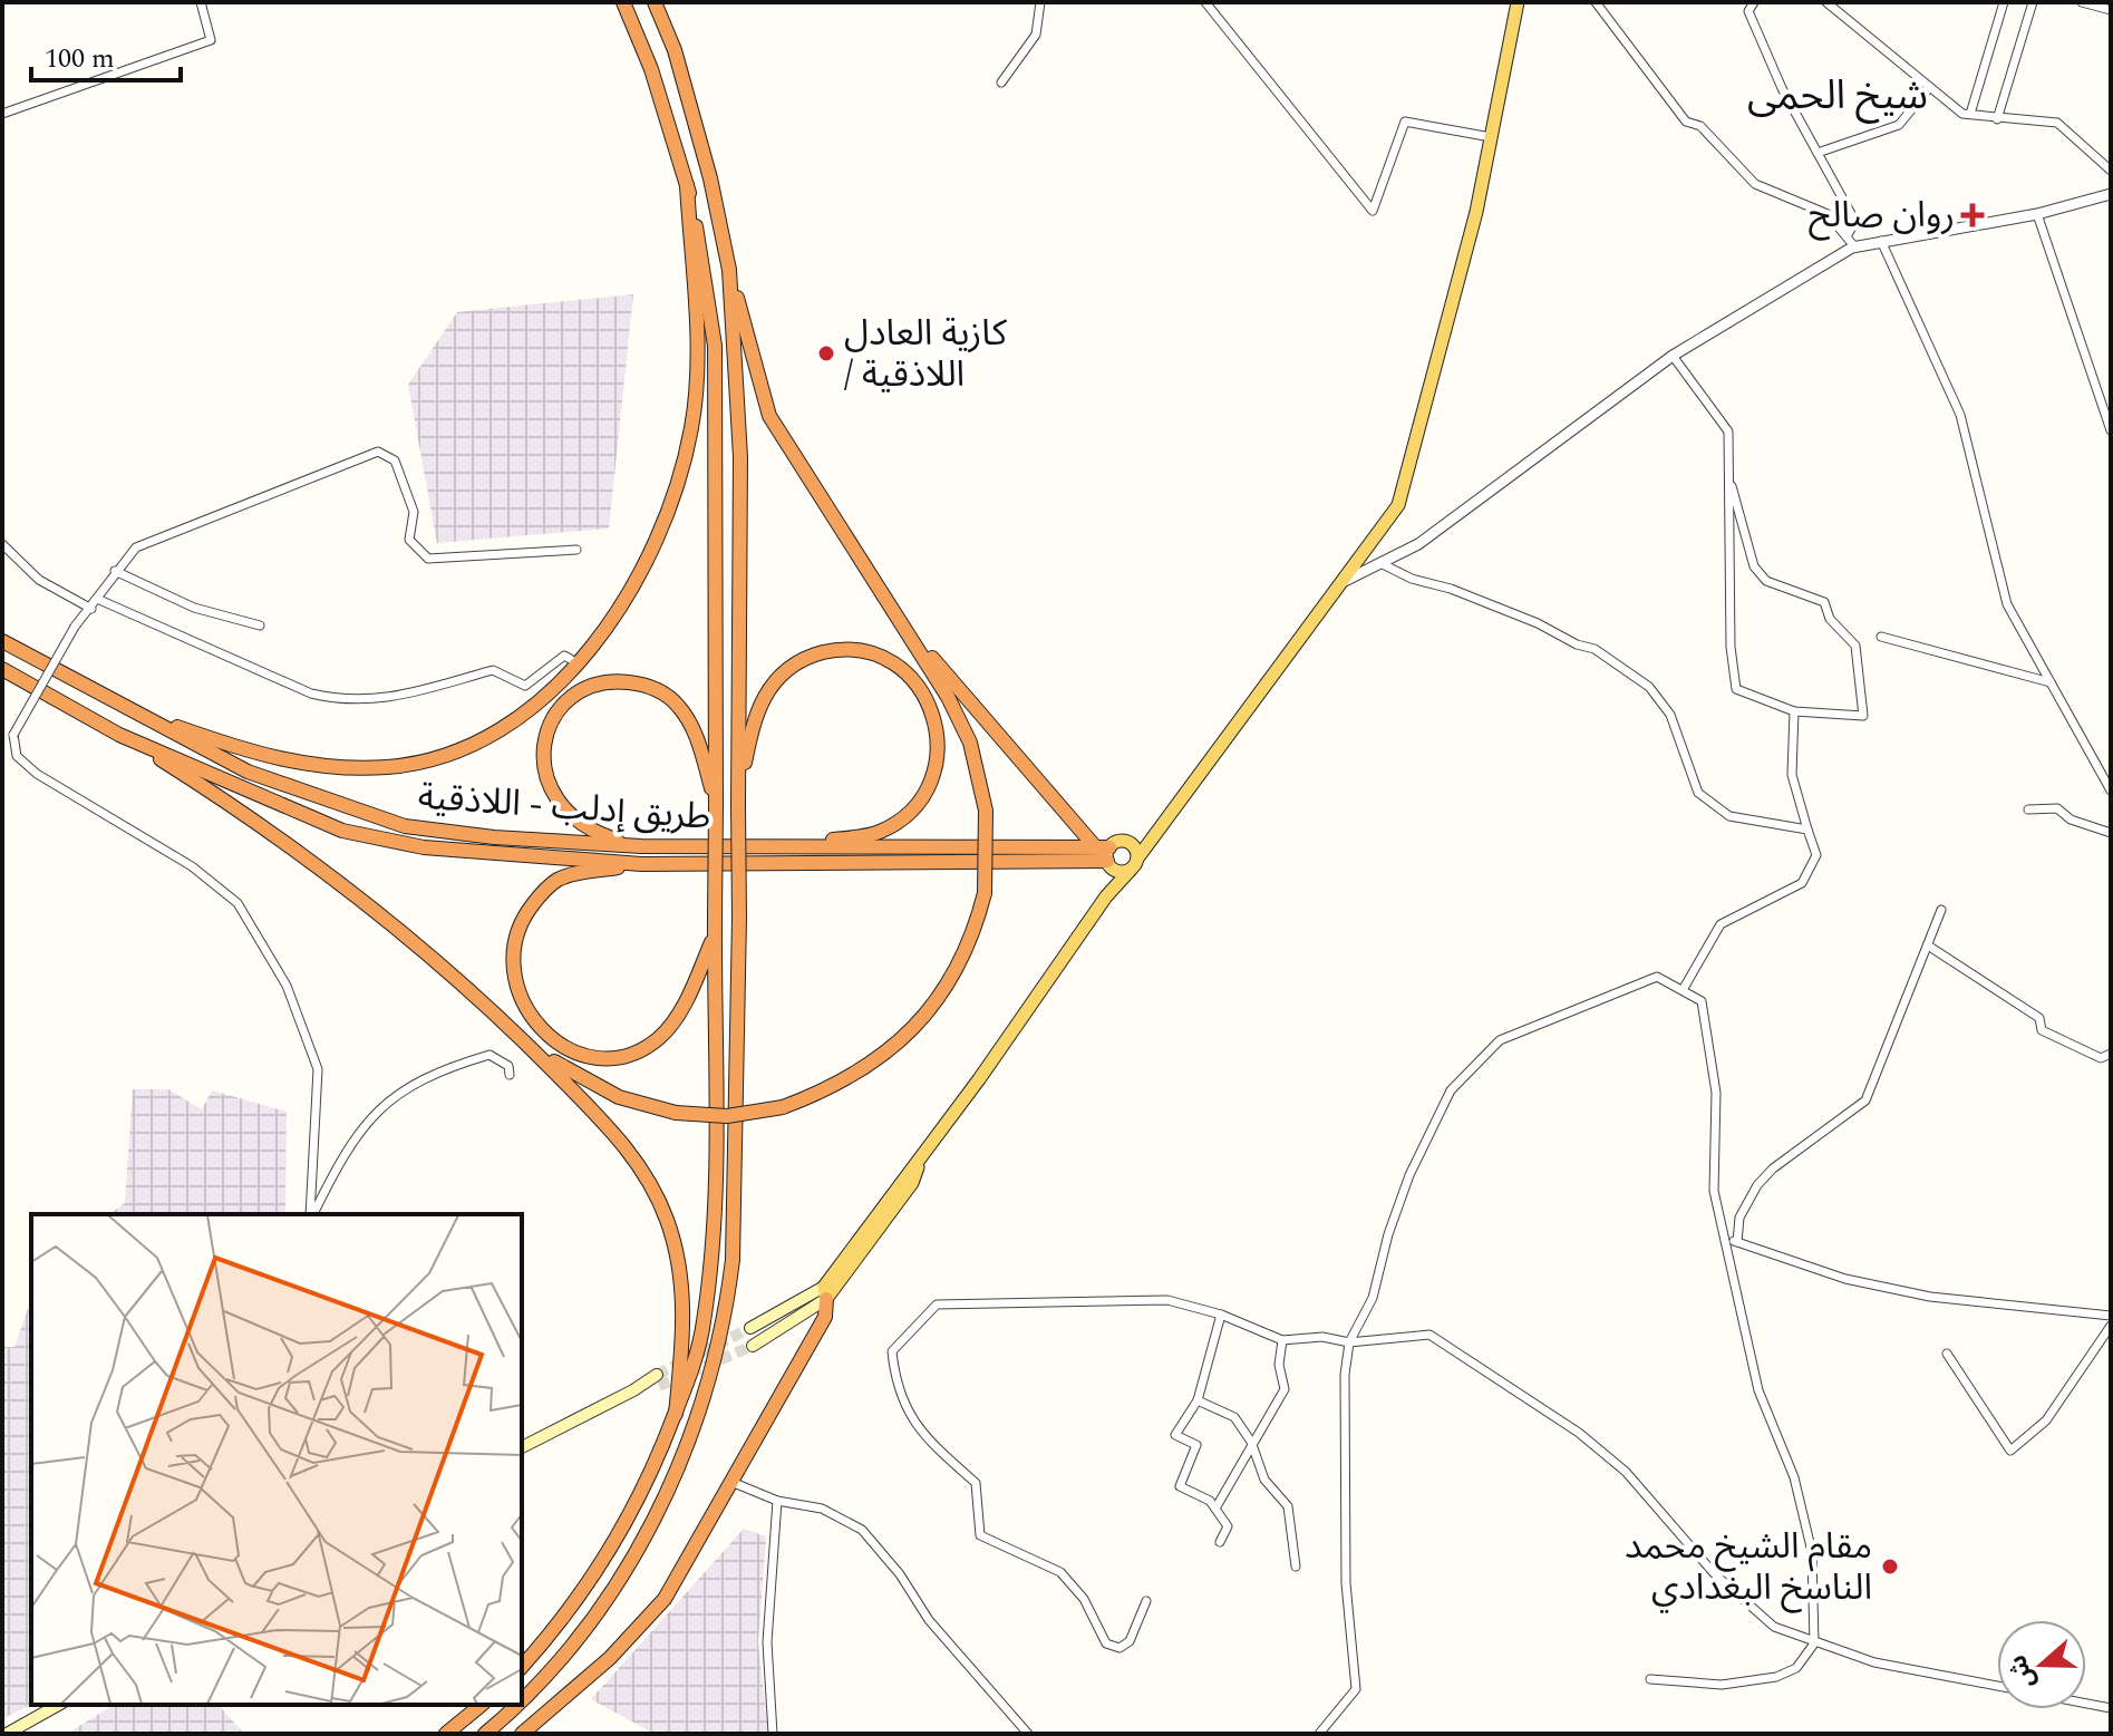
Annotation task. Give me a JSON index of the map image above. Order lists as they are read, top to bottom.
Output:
{
  "streets": {
    "highway": ["طريق إدلب - اللاذقية"]
  },
  "districts": ["شيخ الحمى"],
  "places": {
    "health": ["روان صالح"],
    "other": ["كازية العادل / اللاذقية", "مقام الشيخ محمد الناسخ البغدادي"]
  },
  "scale_bar": "100 m",
  "north": "left"
}
